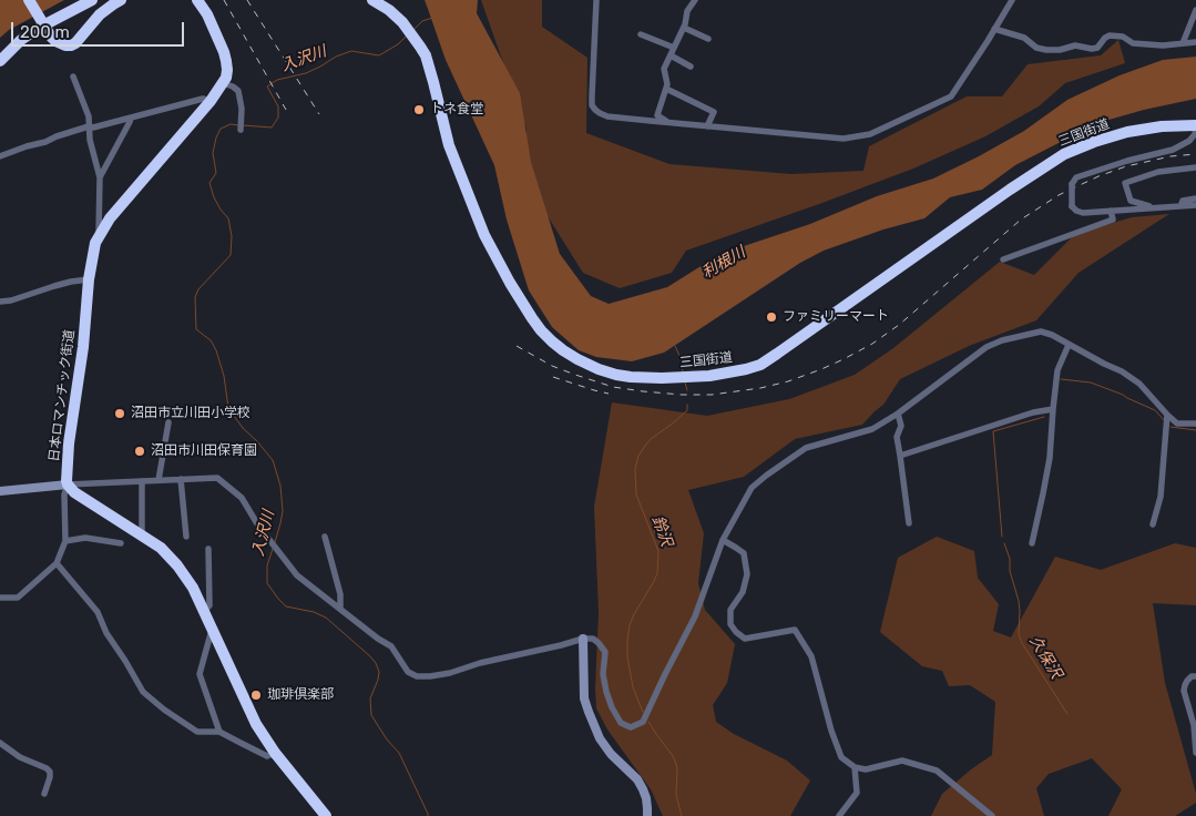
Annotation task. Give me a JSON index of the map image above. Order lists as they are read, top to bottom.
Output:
{
  "streets": {
    "highway": ["三国街道", "日本ロマンチック街道"]
  },
  "water": [
    "入沢川",
    "利根川",
    "鈴沢",
    "久保沢"
  ],
  "places": [
    "トネ食堂",
    "ファミリーマート",
    "沼田市立川田小学校",
    "沼田市川田保育園",
    "珈琲倶楽部"
  ],
  "scale_bar": "200 m"
}
